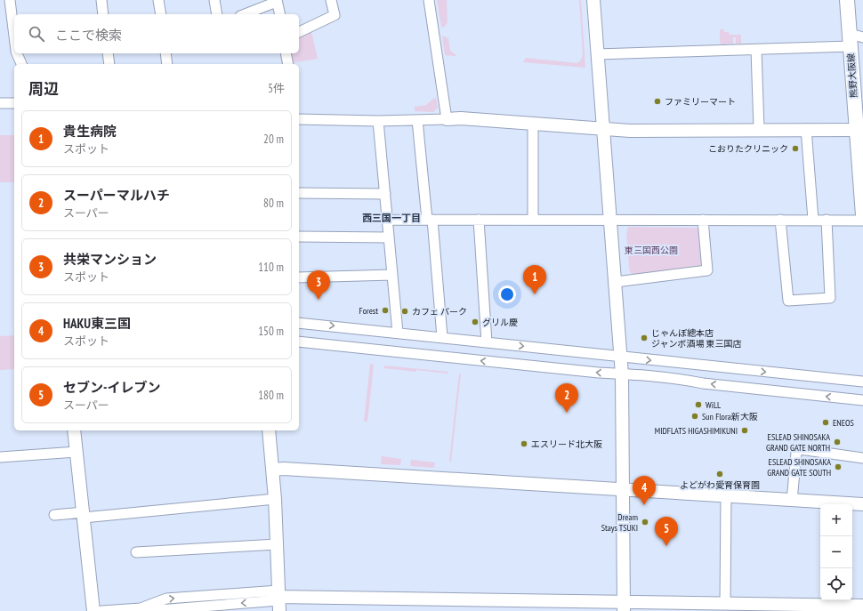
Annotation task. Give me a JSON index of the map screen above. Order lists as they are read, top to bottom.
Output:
{
  "streets": {
    "main road": ["熊野大阪線"]
  },
  "districts": ["西三国一丁目"],
  "parks": ["東三国西公園"],
  "places": [
    "ファミリーマート",
    "こおりたクリニック",
    "Forest",
    "カフェ パーク",
    "グリル慶",
    "じゃんぼ總本店 ジャンボ酒場 東三国店",
    "WiLL",
    "Sun Flora新大阪",
    "ENEOS",
    "MIDFLATS HIGASHIMIKUNI",
    "ESLEAD SHINOSAKA GRAND GATE NORTH",
    "エスリード北大阪",
    "ESLEAD SHINOSAKA GRAND GATE SOUTH",
    "よどがわ愛育保育園",
    "Dream Stays TSUKI"
  ],
  "page": {
    "search": "ここで検索",
    "heading": ["周辺", "5件"],
    "list": [
      {
        "mark": "1",
        "name": "貴生病院",
        "note": "スポット",
        "value": "20 m"
      },
      {
        "mark": "2",
        "name": "スーパーマルハチ",
        "note": "スーパー",
        "value": "80 m"
      },
      {
        "mark": "3",
        "name": "共栄マンション",
        "note": "スポット",
        "value": "110 m"
      },
      {
        "mark": "4",
        "name": "HAKU東三国",
        "note": "スポット",
        "value": "150 m"
      },
      {
        "mark": "5",
        "name": "セブン-イレブン",
        "note": "スーパー",
        "value": "180 m"
      }
    ],
    "pins": [
      "1",
      "3",
      "2",
      "4",
      "5"
    ],
    "map_buttons": ["+", "−"]
  }
}
